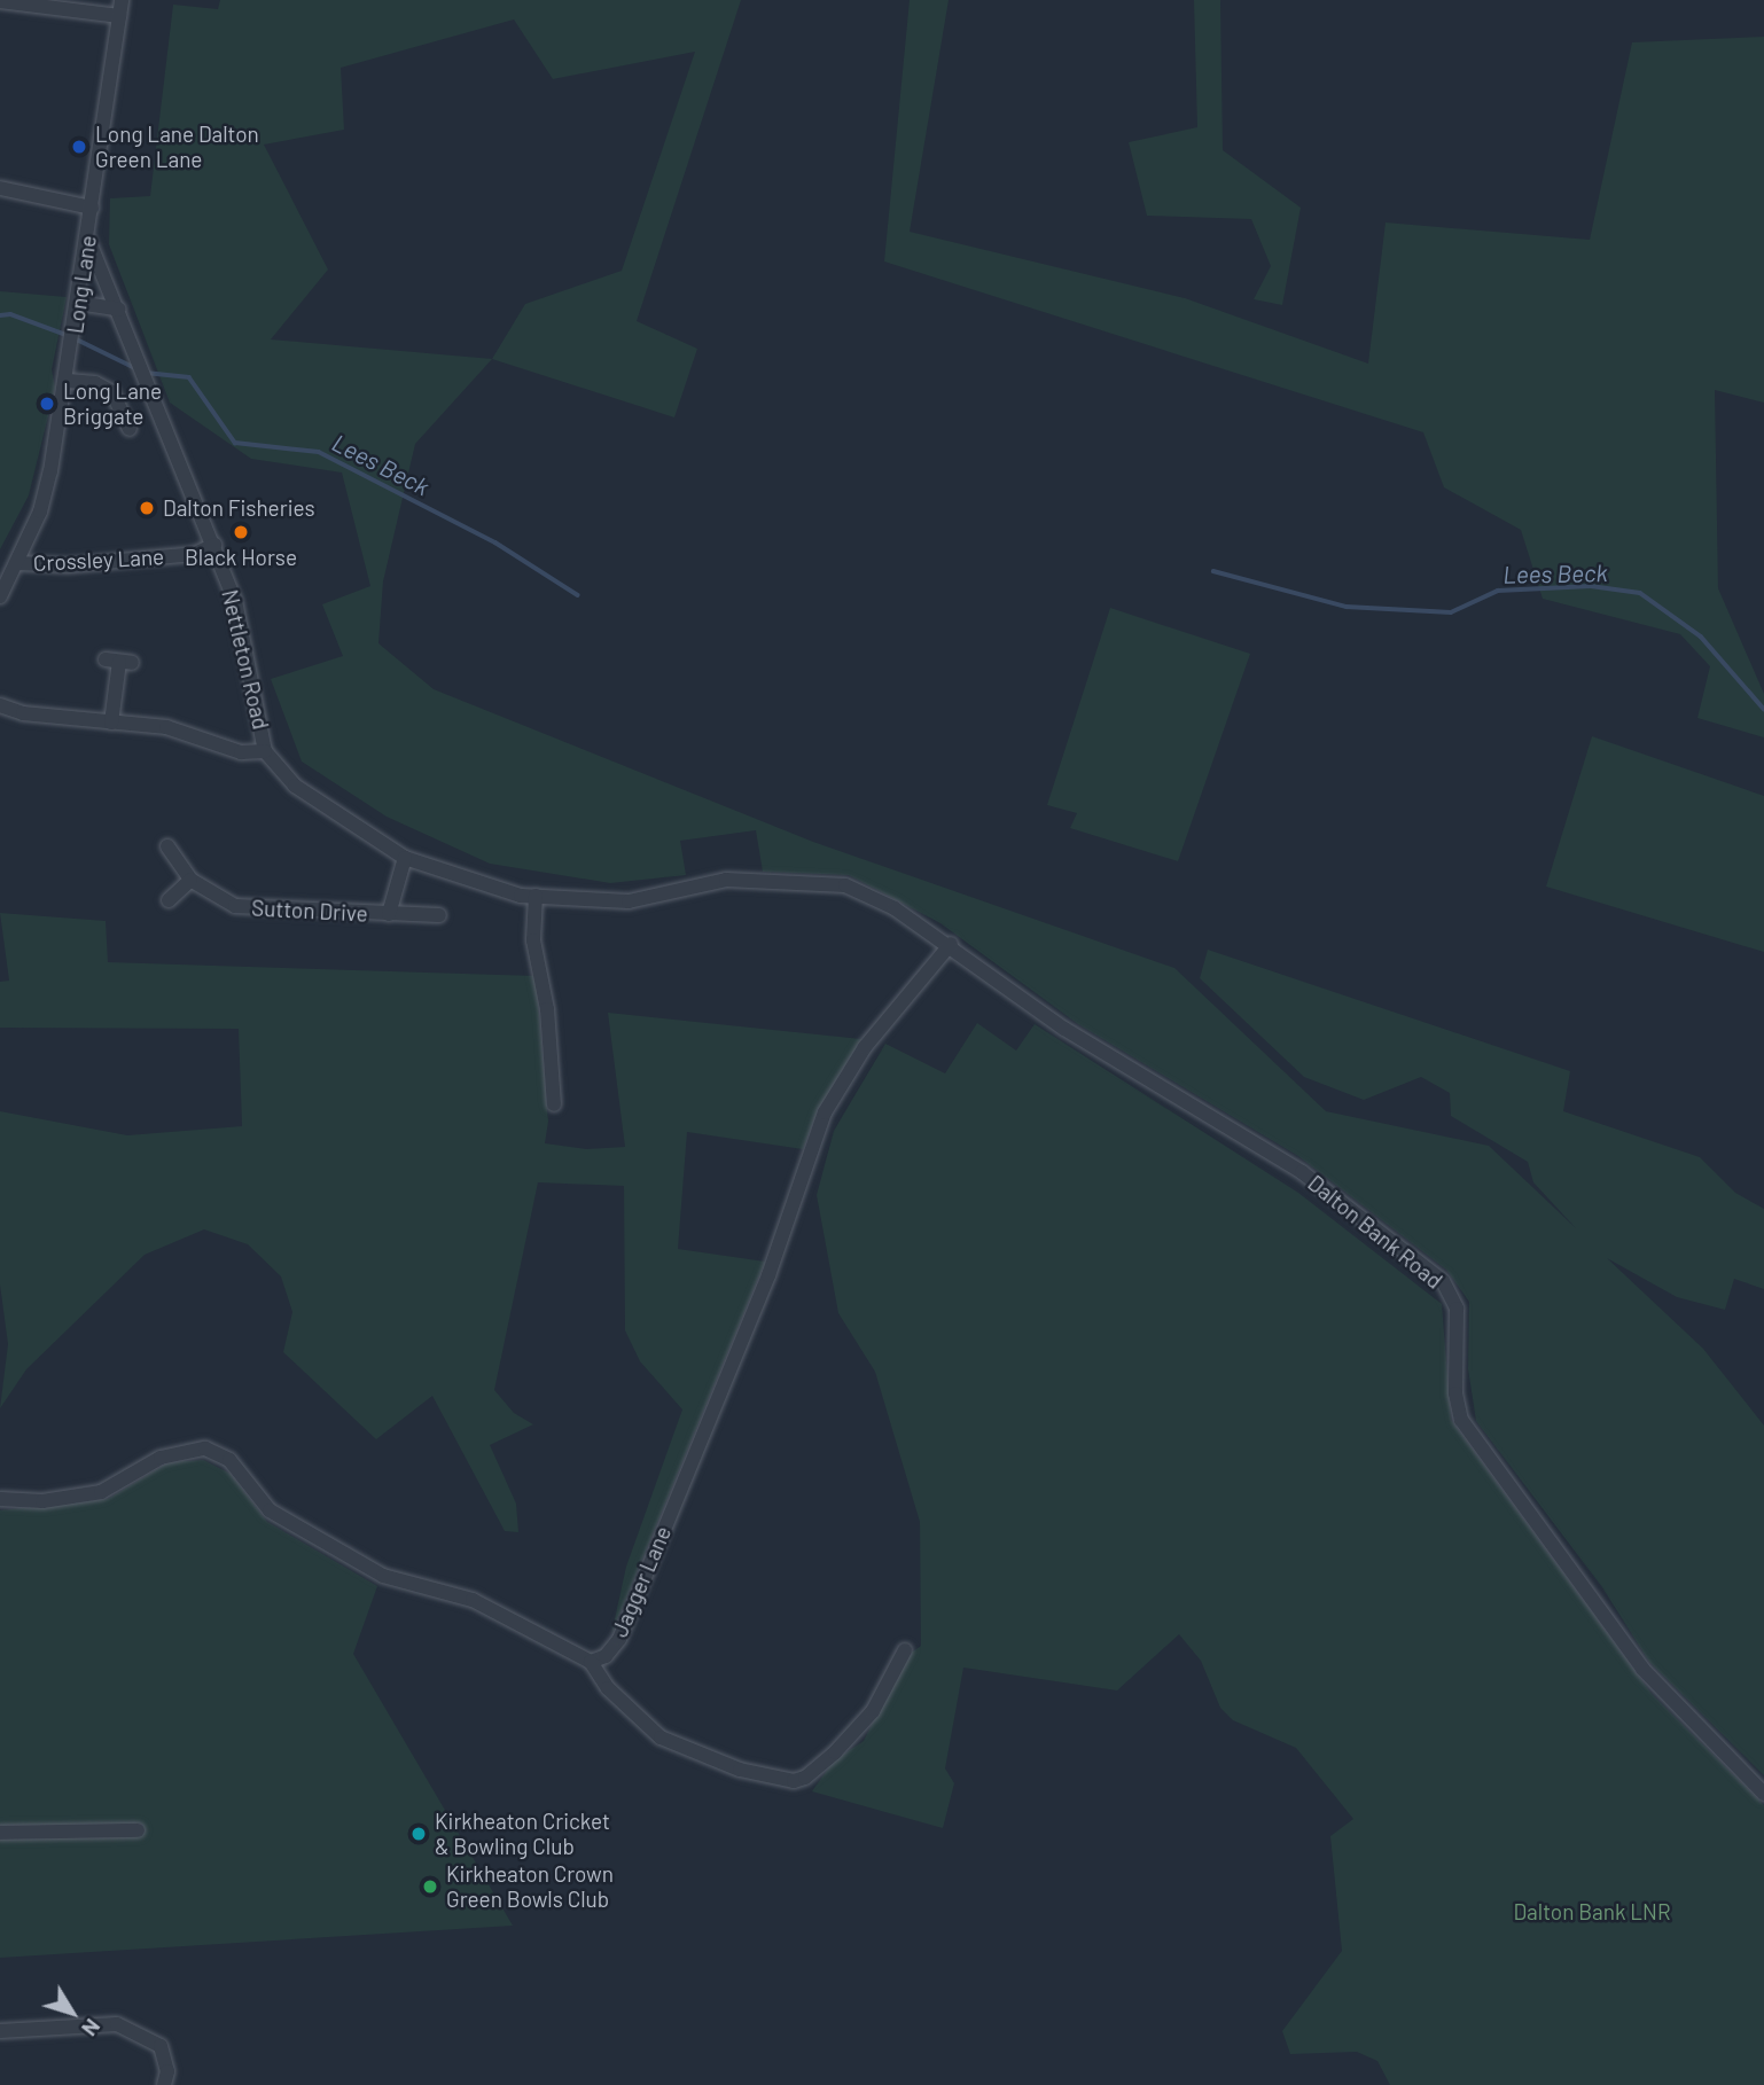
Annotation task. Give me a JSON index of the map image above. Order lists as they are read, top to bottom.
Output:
{
  "streets": {
    "street": [
      "Long Lane",
      "Crossley Lane",
      "Nettleton Road",
      "Sutton Drive",
      "Dalton Bank Road",
      "Jagger Lane"
    ]
  },
  "crossings": [
    ["Long Lane", "Crossley Lane"],
    ["Long Lane", "Nettleton Road"],
    ["Crossley Lane", "Nettleton Road"],
    ["Nettleton Road", "Sutton Drive"],
    ["Nettleton Road", "Dalton Bank Road"],
    ["Nettleton Road", "Jagger Lane"],
    ["Dalton Bank Road", "Jagger Lane"]
  ],
  "water": ["Lees Beck"],
  "parks": ["Dalton Bank LNR"],
  "places": [
    "Long Lane Dalton Green Lane",
    "Long Lane Briggate",
    "Dalton Fisheries",
    "Black Horse",
    "Kirkheaton Cricket & Bowling Club",
    "Kirkheaton Crown Green Bowls Club"
  ],
  "north": "bottom right"
}
